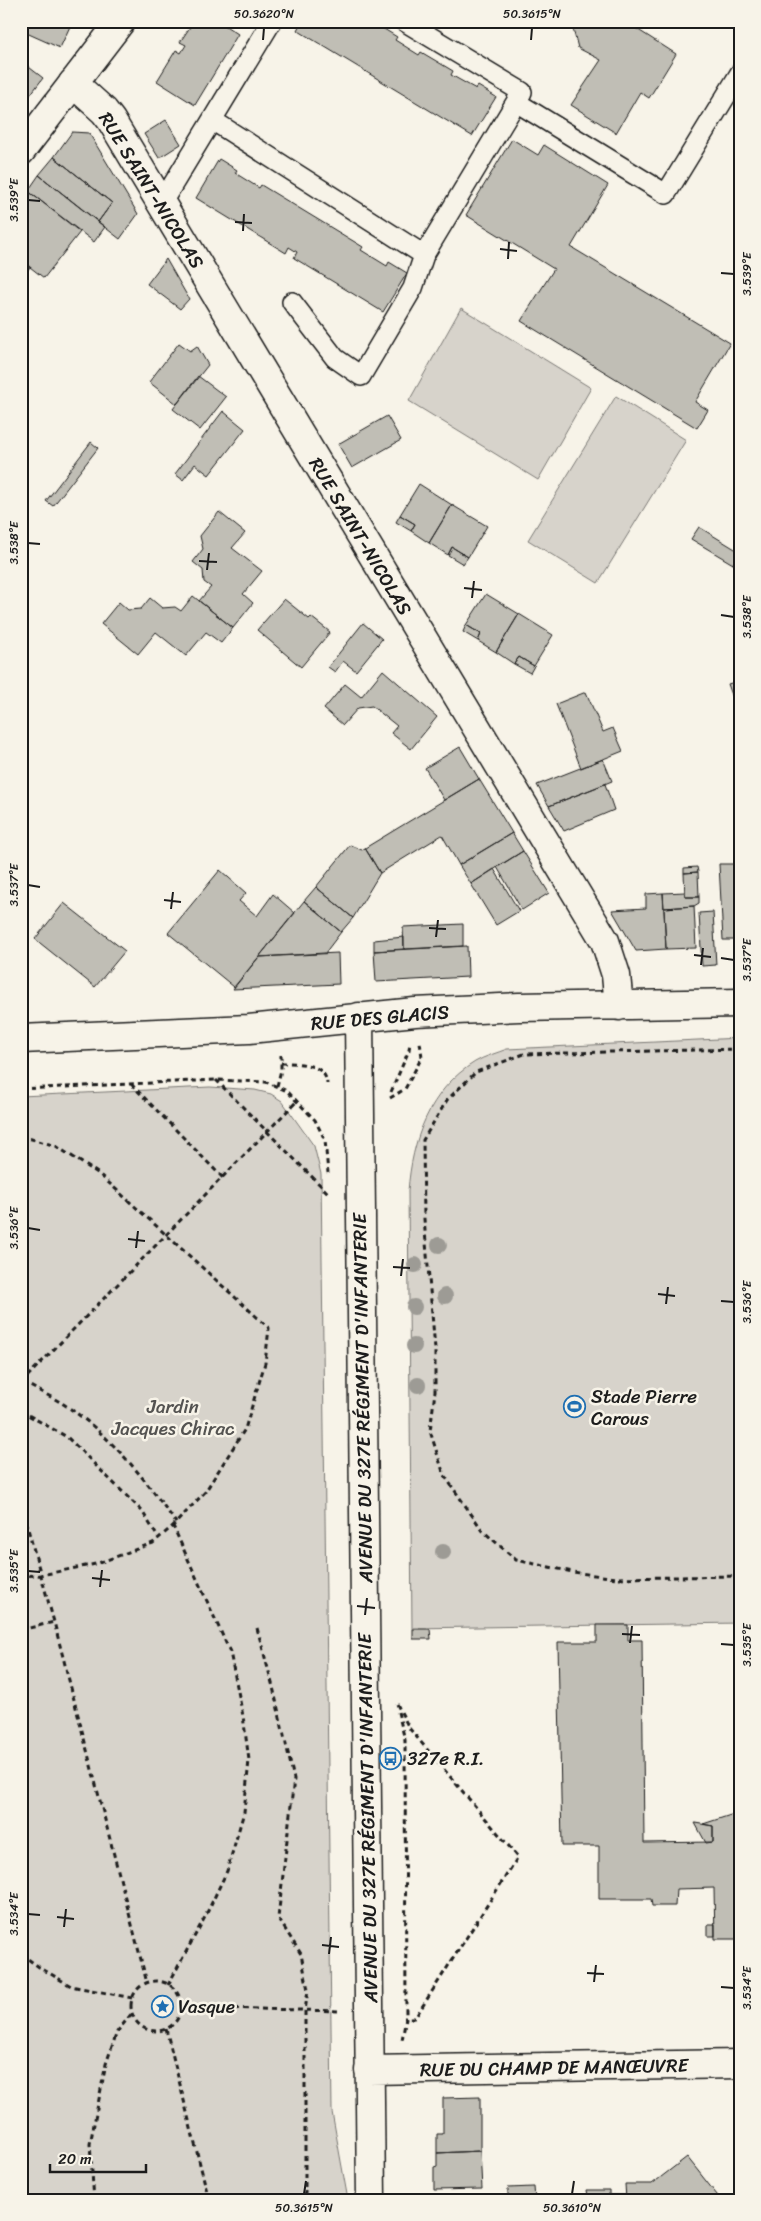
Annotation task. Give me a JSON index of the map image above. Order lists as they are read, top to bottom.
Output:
{
  "streets": {
    "street": [
      "RUE SAINT-NICOLAS",
      "RUE DES GLACIS",
      "AVENUE DU 327E RÉGIMENT D'INFANTERIE",
      "RUE DU CHAMP DE MANŒUVRE"
    ]
  },
  "crossings": [
    ["RUE SAINT-NICOLAS", "RUE DES GLACIS"],
    ["RUE DES GLACIS", "AVENUE DU 327E RÉGIMENT D'INFANTERIE"],
    ["AVENUE DU 327E RÉGIMENT D'INFANTERIE", "RUE DU CHAMP DE MANŒUVRE"]
  ],
  "parks": ["Jardin Jacques Chirac"],
  "places": {
    "sports": ["Stade Pierre Carous"],
    "bus stop": ["327e R.I."],
    "place": ["Vasque"]
  },
  "scale_bar": "20 m",
  "coordinates": [
    "50.3620°N",
    "50.3615°N",
    "3.539°E",
    "3.538°E",
    "3.537°E",
    "3.536°E",
    "3.535°E",
    "3.534°E",
    "50.3610°N"
  ]
}
